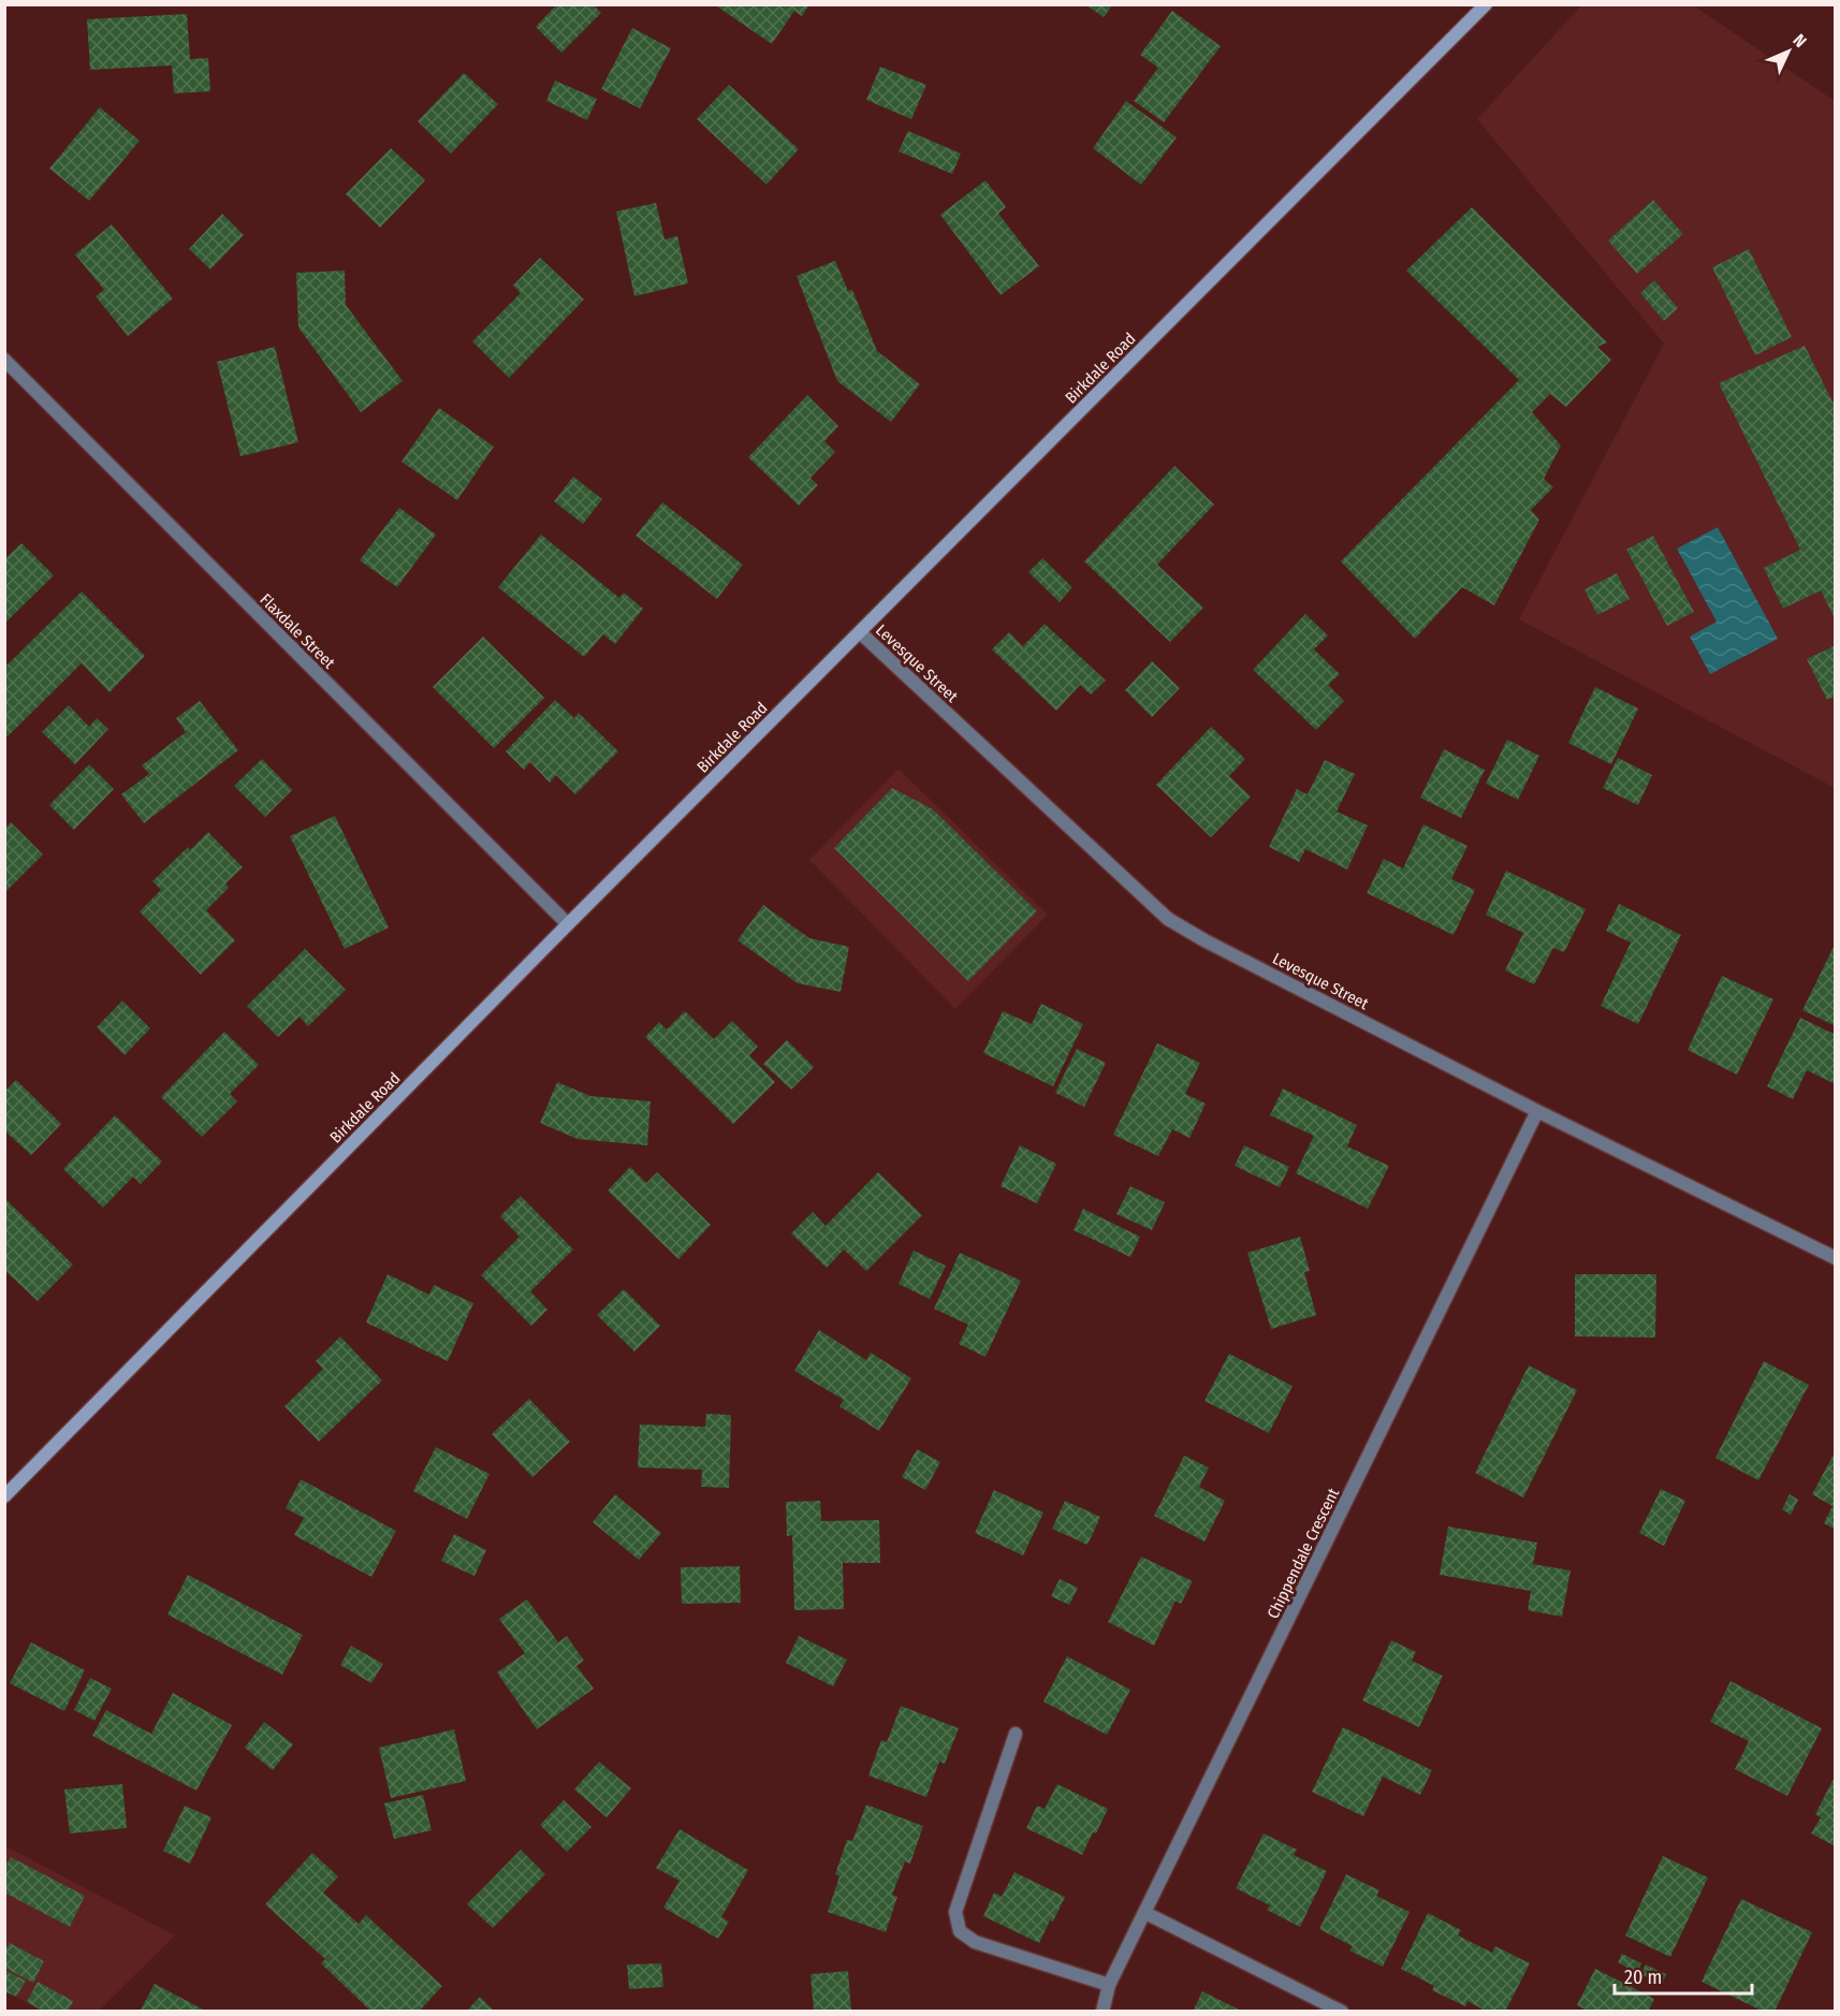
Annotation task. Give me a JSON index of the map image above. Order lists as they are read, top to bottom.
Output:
{
  "streets": {
    "main road": ["Birkdale Road"],
    "street": ["Flaxdale Street", "Levesque Street", "Chippendale Crescent"]
  },
  "crossings": [
    ["Birkdale Road", "Flaxdale Street"],
    ["Birkdale Road", "Levesque Street"],
    ["Levesque Street", "Chippendale Crescent"]
  ],
  "scale_bar": "20 m",
  "north": "top right"
}
